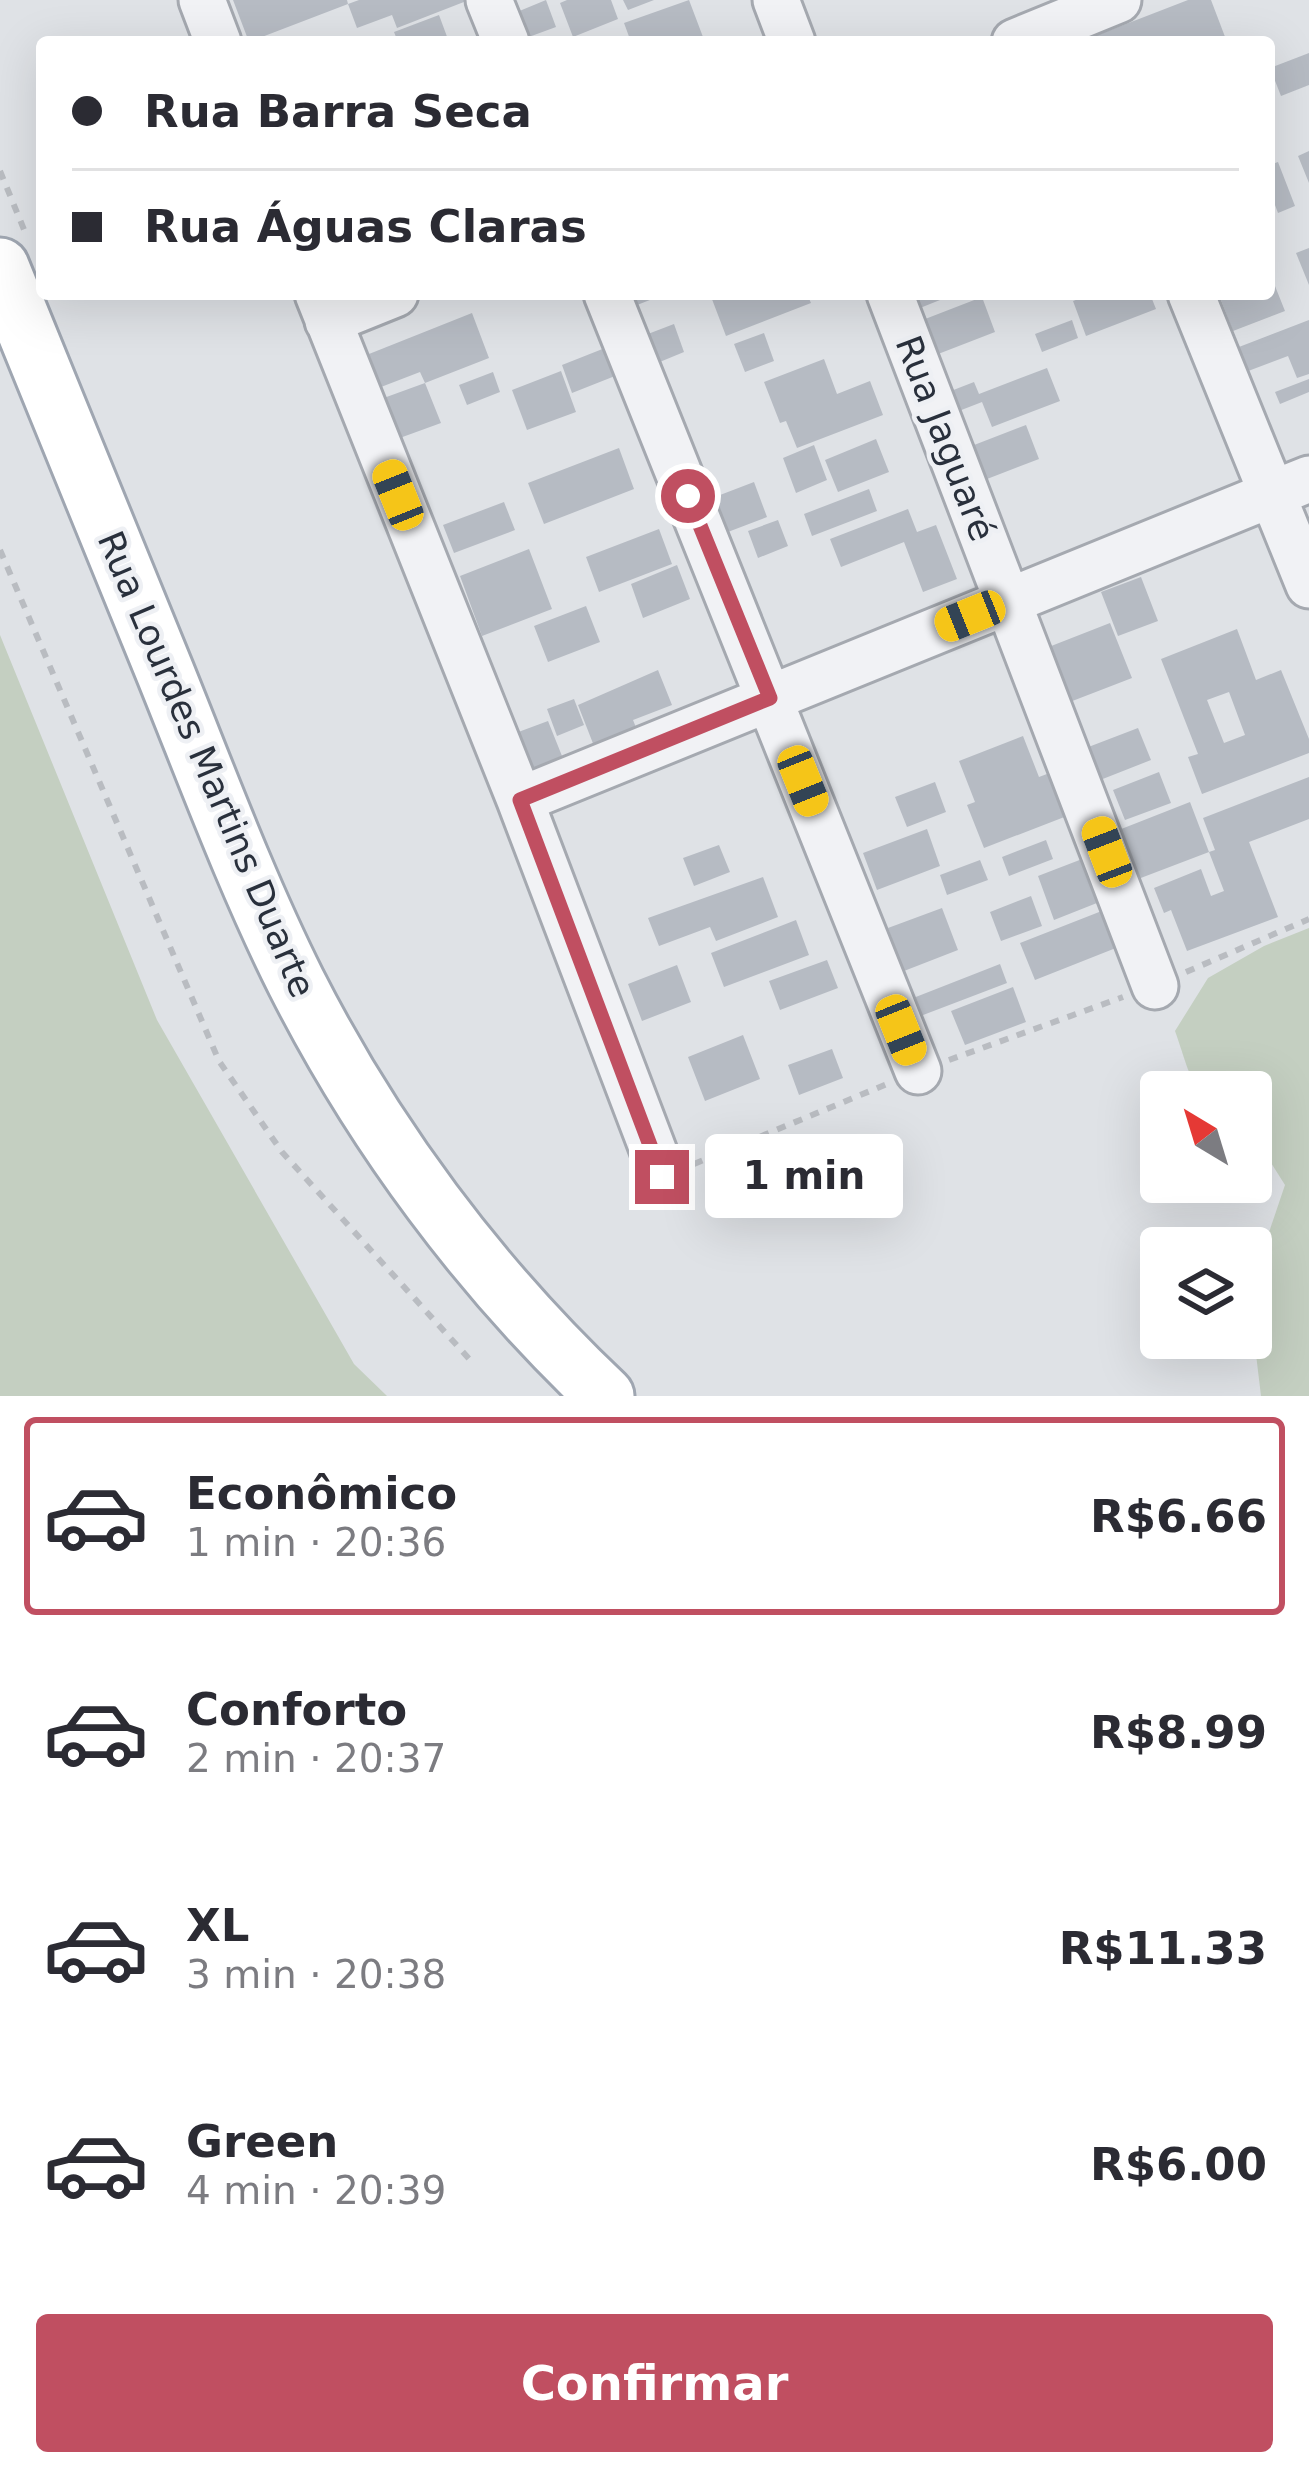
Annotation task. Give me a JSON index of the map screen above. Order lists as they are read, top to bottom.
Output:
{
  "streets": {
    "main road": ["Rua Lourdes Martins Duarte"],
    "street": ["Rua Jaguaré"]
  },
  "north": "top left",
  "page": {
    "banner": ["Rua Barra Seca", "Rua Águas Claras"],
    "bubble": "1 min",
    "list": [
      {
        "name": "Econômico",
        "note": "1 min · 20:36",
        "value": "R$6.66"
      },
      {
        "name": "Conforto",
        "note": "2 min · 20:37",
        "value": "R$8.99"
      },
      {
        "name": "XL",
        "note": "3 min · 20:38",
        "value": "R$11.33"
      },
      {
        "name": "Green",
        "note": "4 min · 20:39",
        "value": "R$6.00"
      }
    ],
    "buttons": "Confirmar"
  }
}
